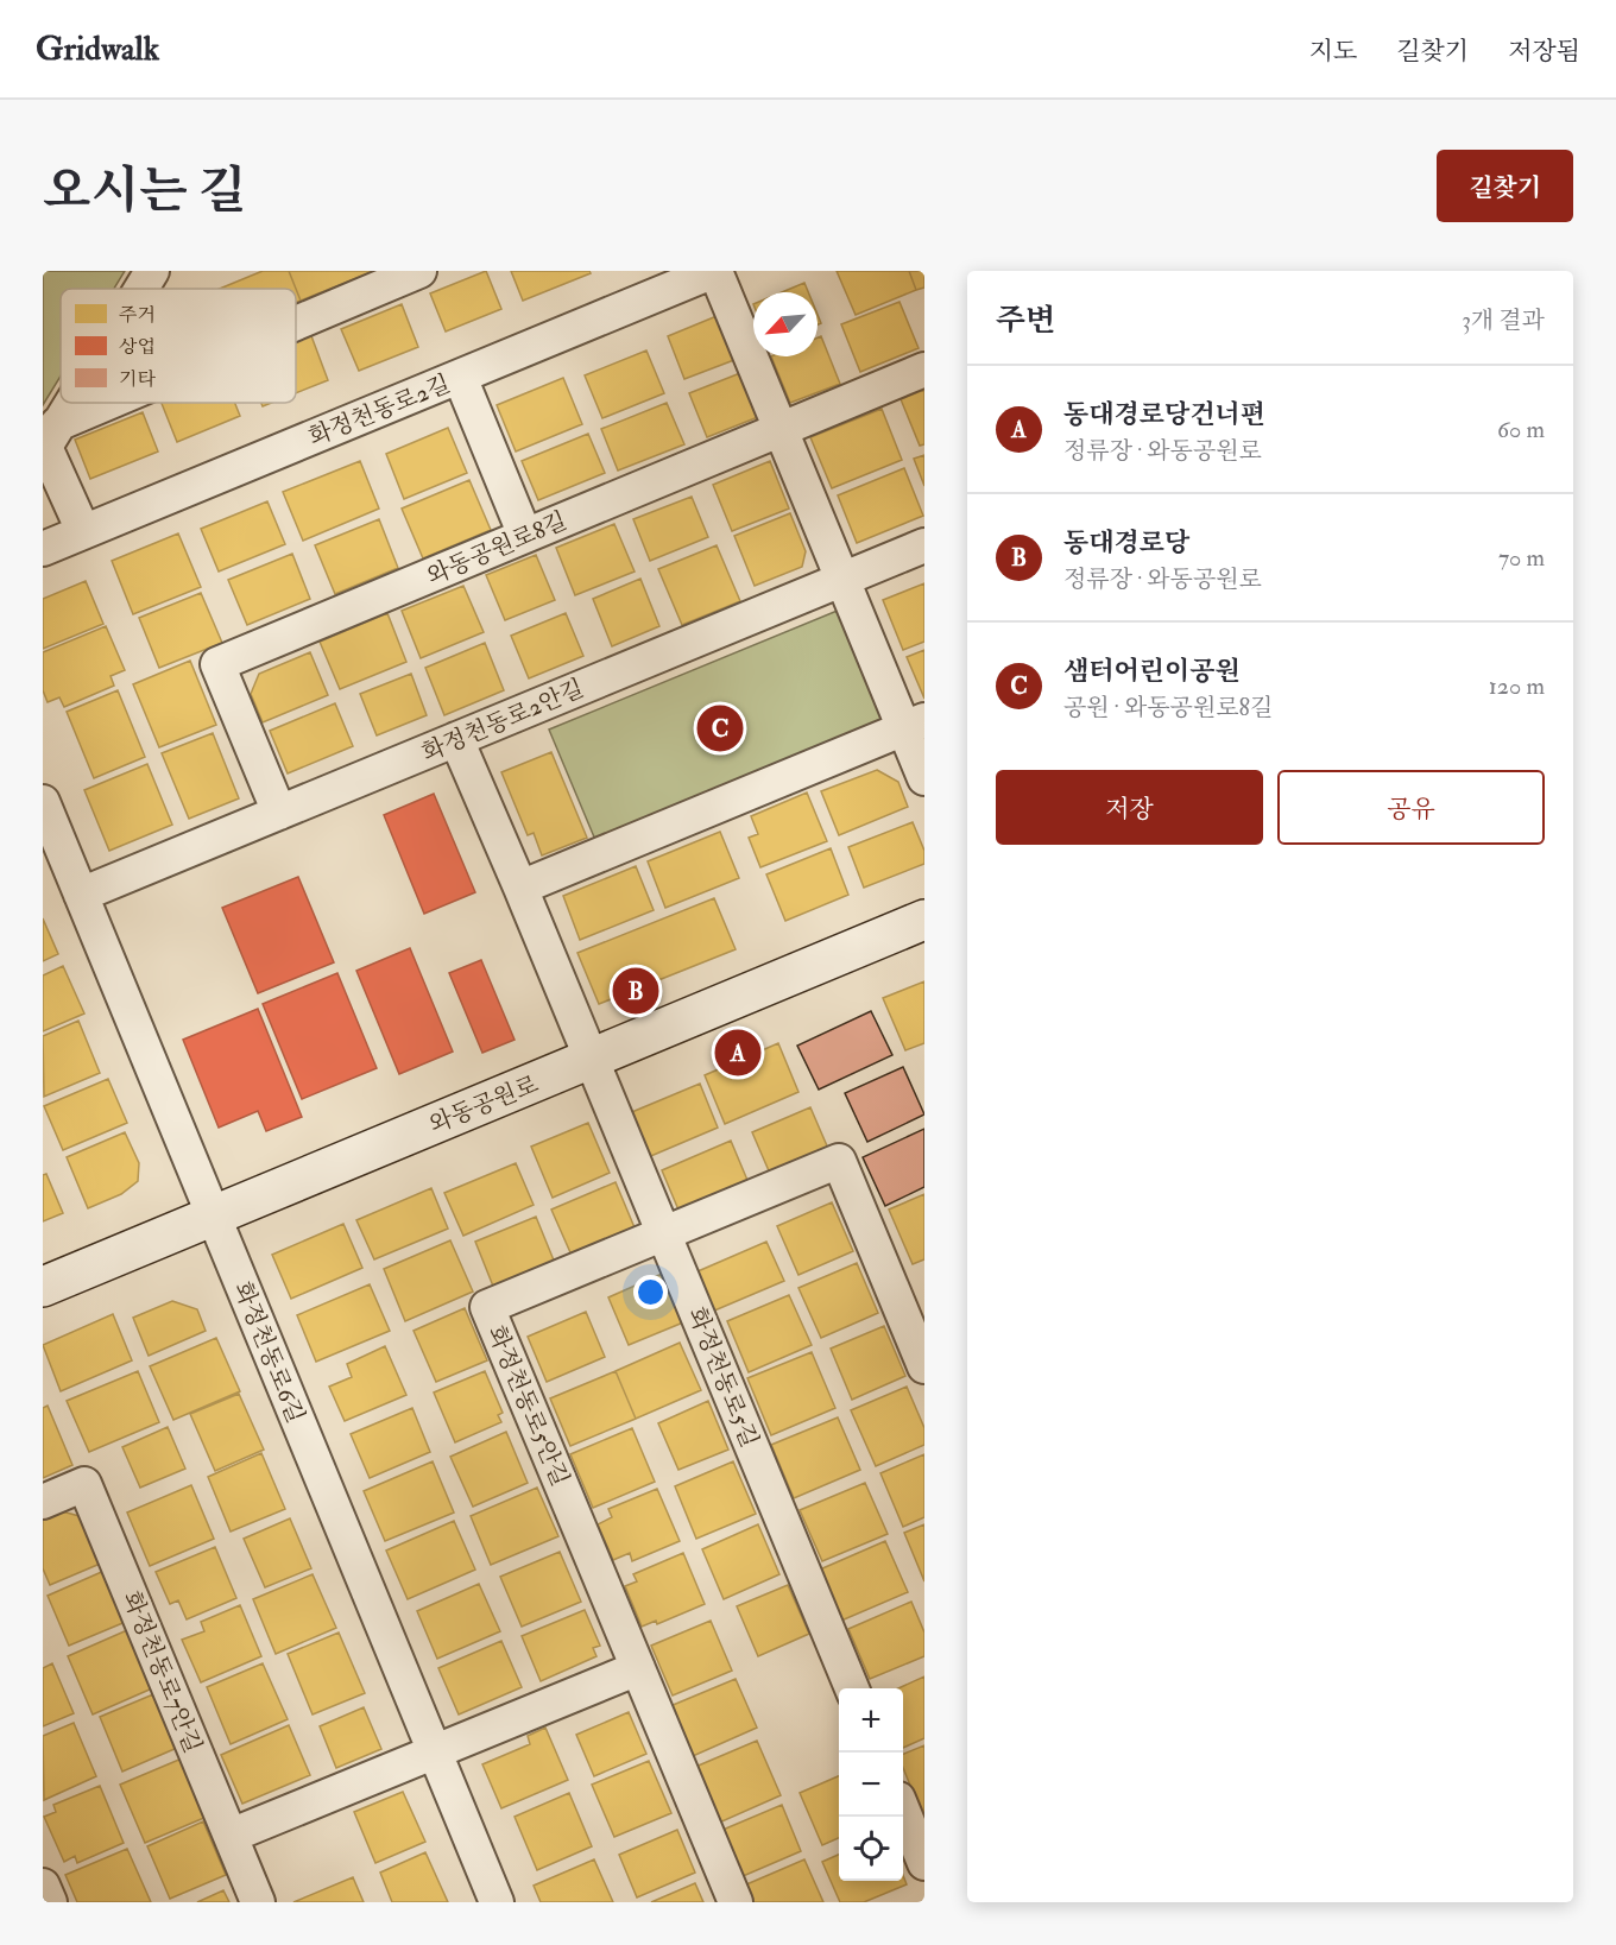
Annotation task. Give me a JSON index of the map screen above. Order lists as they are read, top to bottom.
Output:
{
  "streets": {
    "street": [
      "화정천동로2길",
      "와동공원로8길",
      "화정천동로2안길",
      "와동공원로",
      "화정천동로6길",
      "화정천동로5길",
      "화정천동로5안길",
      "화정천동로7안길"
    ]
  },
  "crossings": [
    ["와동공원로8길", "화정천동로2안길"],
    ["화정천동로2안길", "화정천동로6길"],
    ["와동공원로", "화정천동로6길"],
    ["와동공원로", "화정천동로5길"],
    ["화정천동로5길", "화정천동로5안길"]
  ],
  "legend": ["주거", "상업", "기타"],
  "north": "bottom left",
  "page": {
    "header": "Gridwalk",
    "nav": ["지도", "길찾기", "저장됨"],
    "title": "오시는 길",
    "buttons": [
      "길찾기",
      ["저장", "공유"]
    ],
    "heading": ["주변", "3개 결과"],
    "list": [
      {
        "mark": "A",
        "name": "동대경로당건너편",
        "note": "정류장 · 와동공원로",
        "value": "60 m"
      },
      {
        "mark": "B",
        "name": "동대경로당",
        "note": "정류장 · 와동공원로",
        "value": "70 m"
      },
      {
        "mark": "C",
        "name": "샘터어린이공원",
        "note": "공원 · 와동공원로8길",
        "value": "120 m"
      }
    ],
    "pins": ["C", "B", "A"],
    "map_buttons": ["+", "−"]
  }
}
